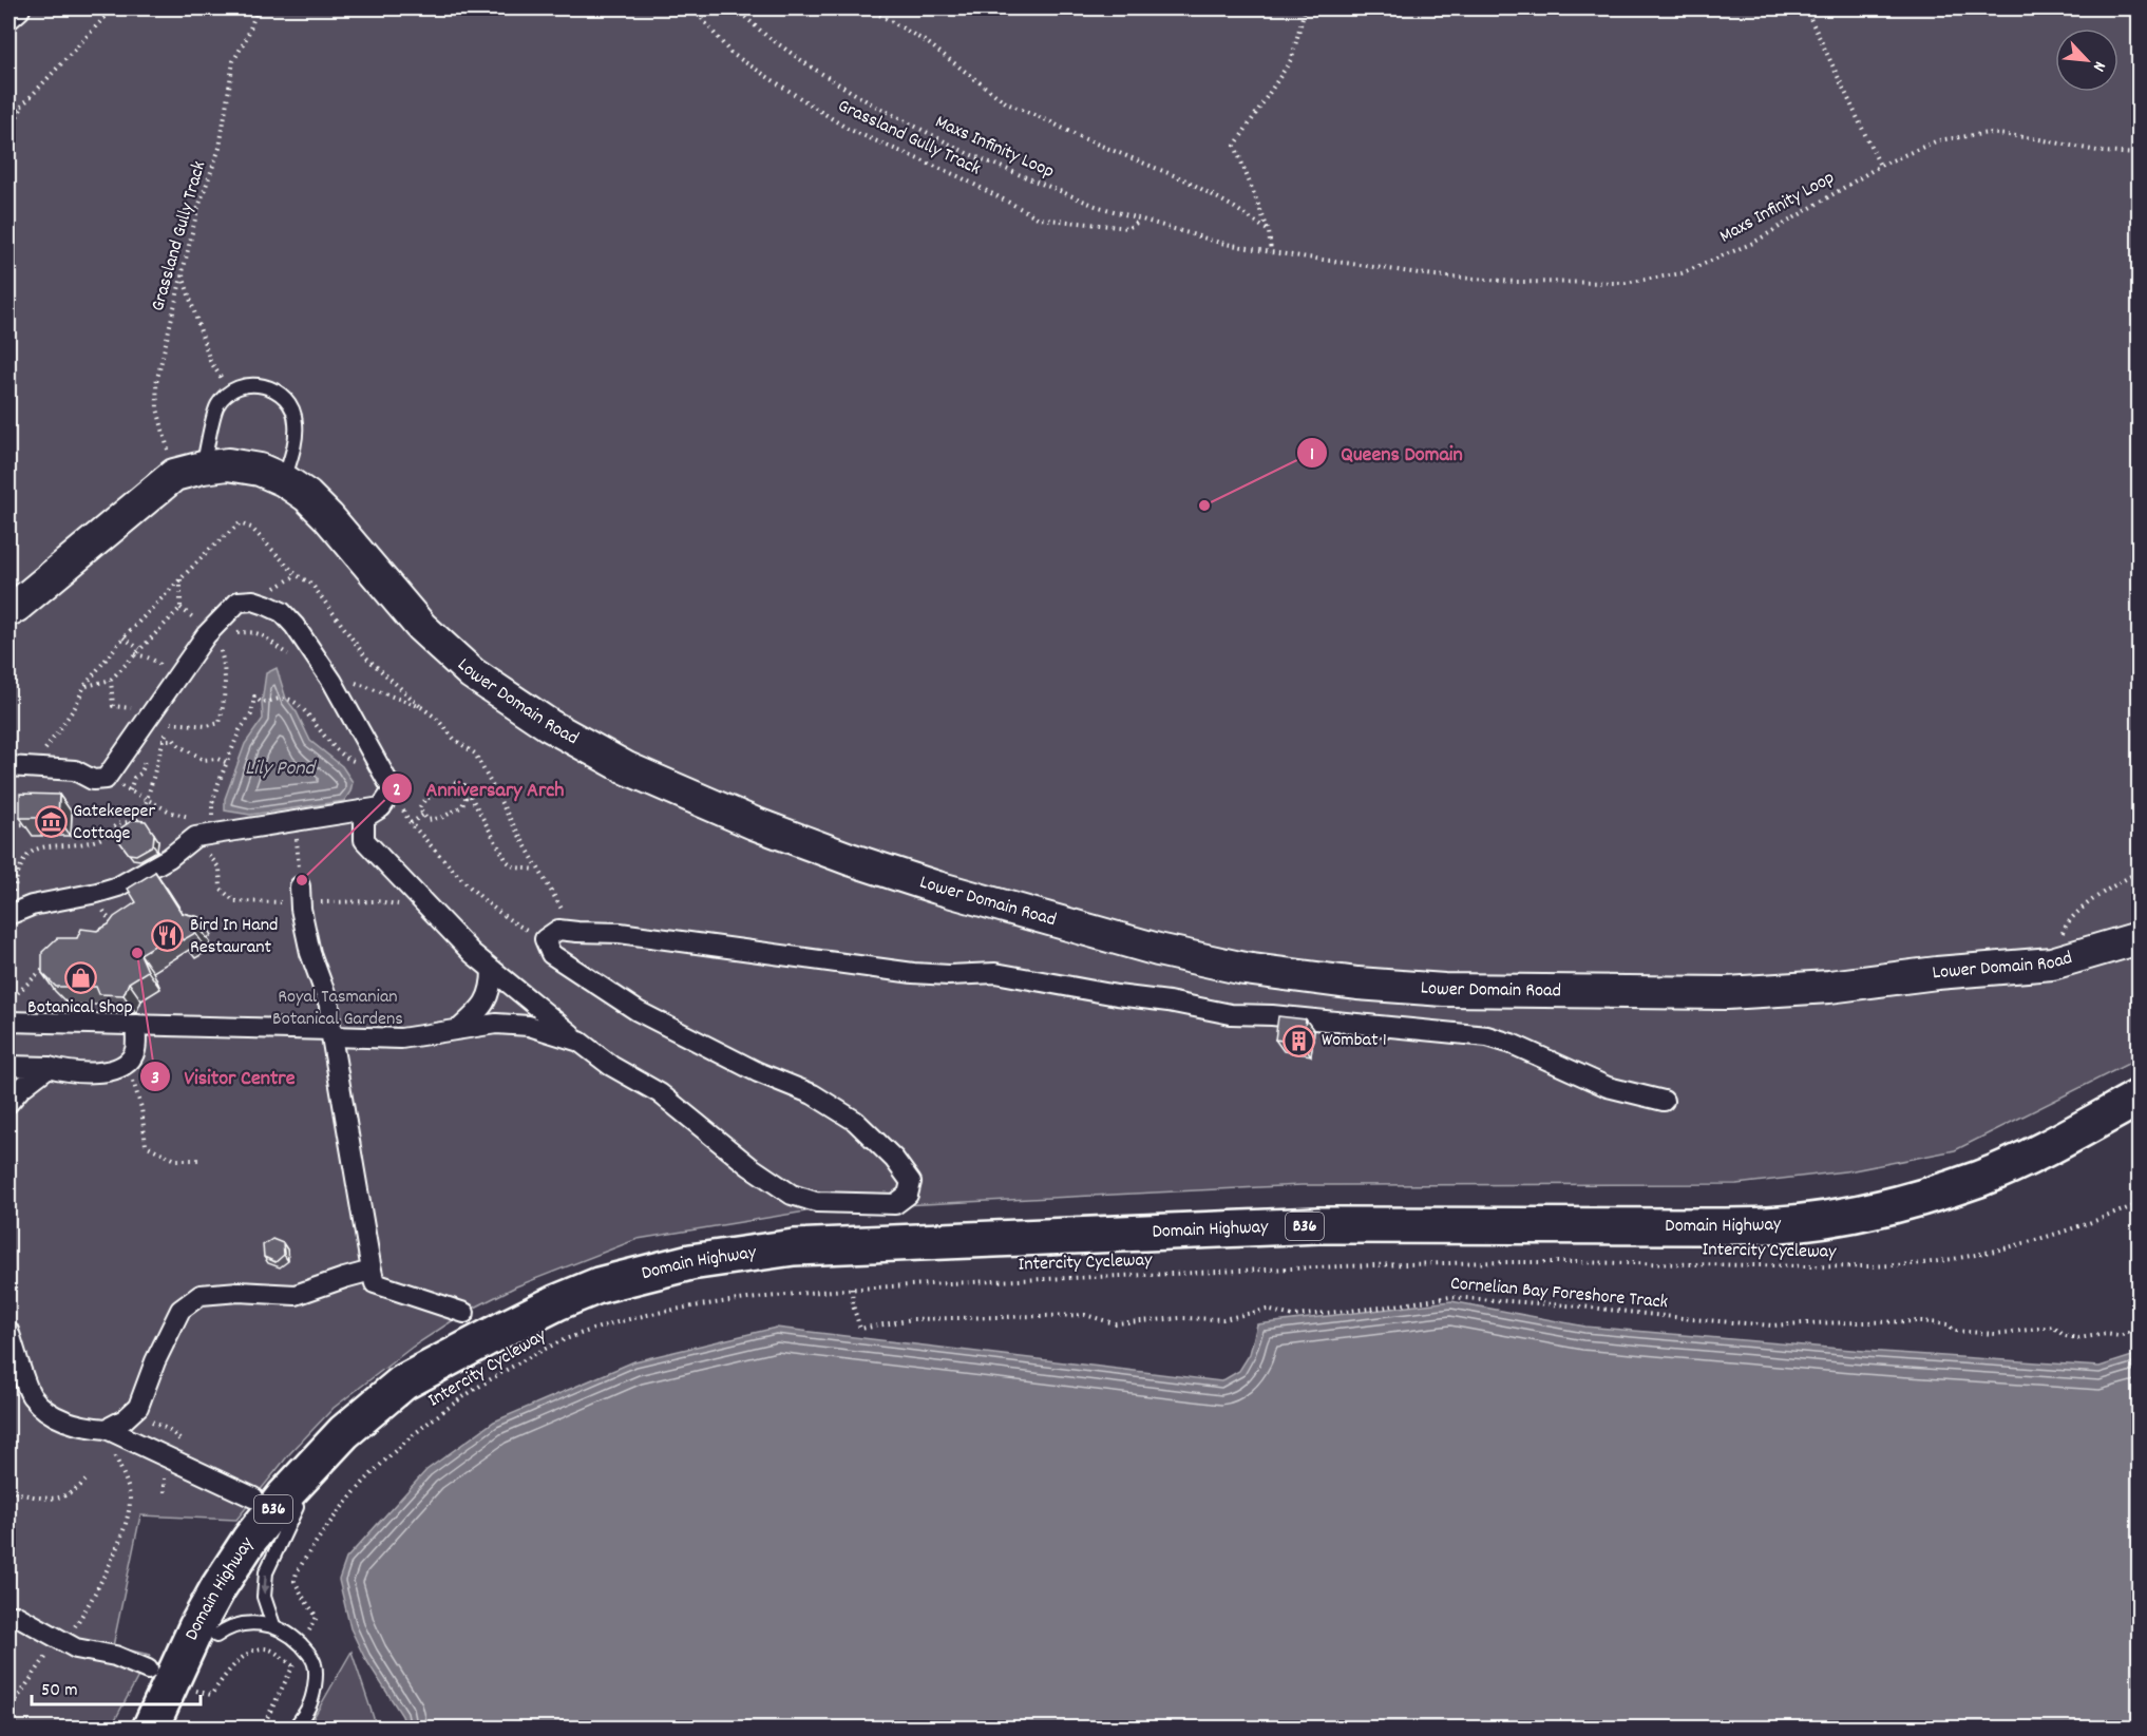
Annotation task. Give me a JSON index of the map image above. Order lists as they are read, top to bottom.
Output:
{
  "streets": {
    "main road": ["Domain Highway", "B36"],
    "street": ["Lower Domain Road"],
    "path": [
      "Grassland Gully Track",
      "Maxs Infinity Loop",
      "Intercity Cycleway",
      "Cornelian Bay Foreshore Track"
    ]
  },
  "crossings": [
    ["Grassland Gully Track", "Maxs Infinity Loop"],
    ["Grassland Gully Track", "Lower Domain Road"],
    ["Intercity Cycleway", "Cornelian Bay Foreshore Track"]
  ],
  "water": ["Lily Pond"],
  "parks": ["Royal Tasmanian Botanical Gardens"],
  "places": {
    "other": ["Queens Domain", "Anniversary Arch", "Visitor Centre"],
    "museum": ["Gatekeeper Cottage"],
    "restaurant": ["Bird In Hand Restaurant"],
    "shop": ["Botanical Shop"],
    "building": ["Wombat 1"]
  },
  "scale_bar": "50 m",
  "north": "bottom right"
}
